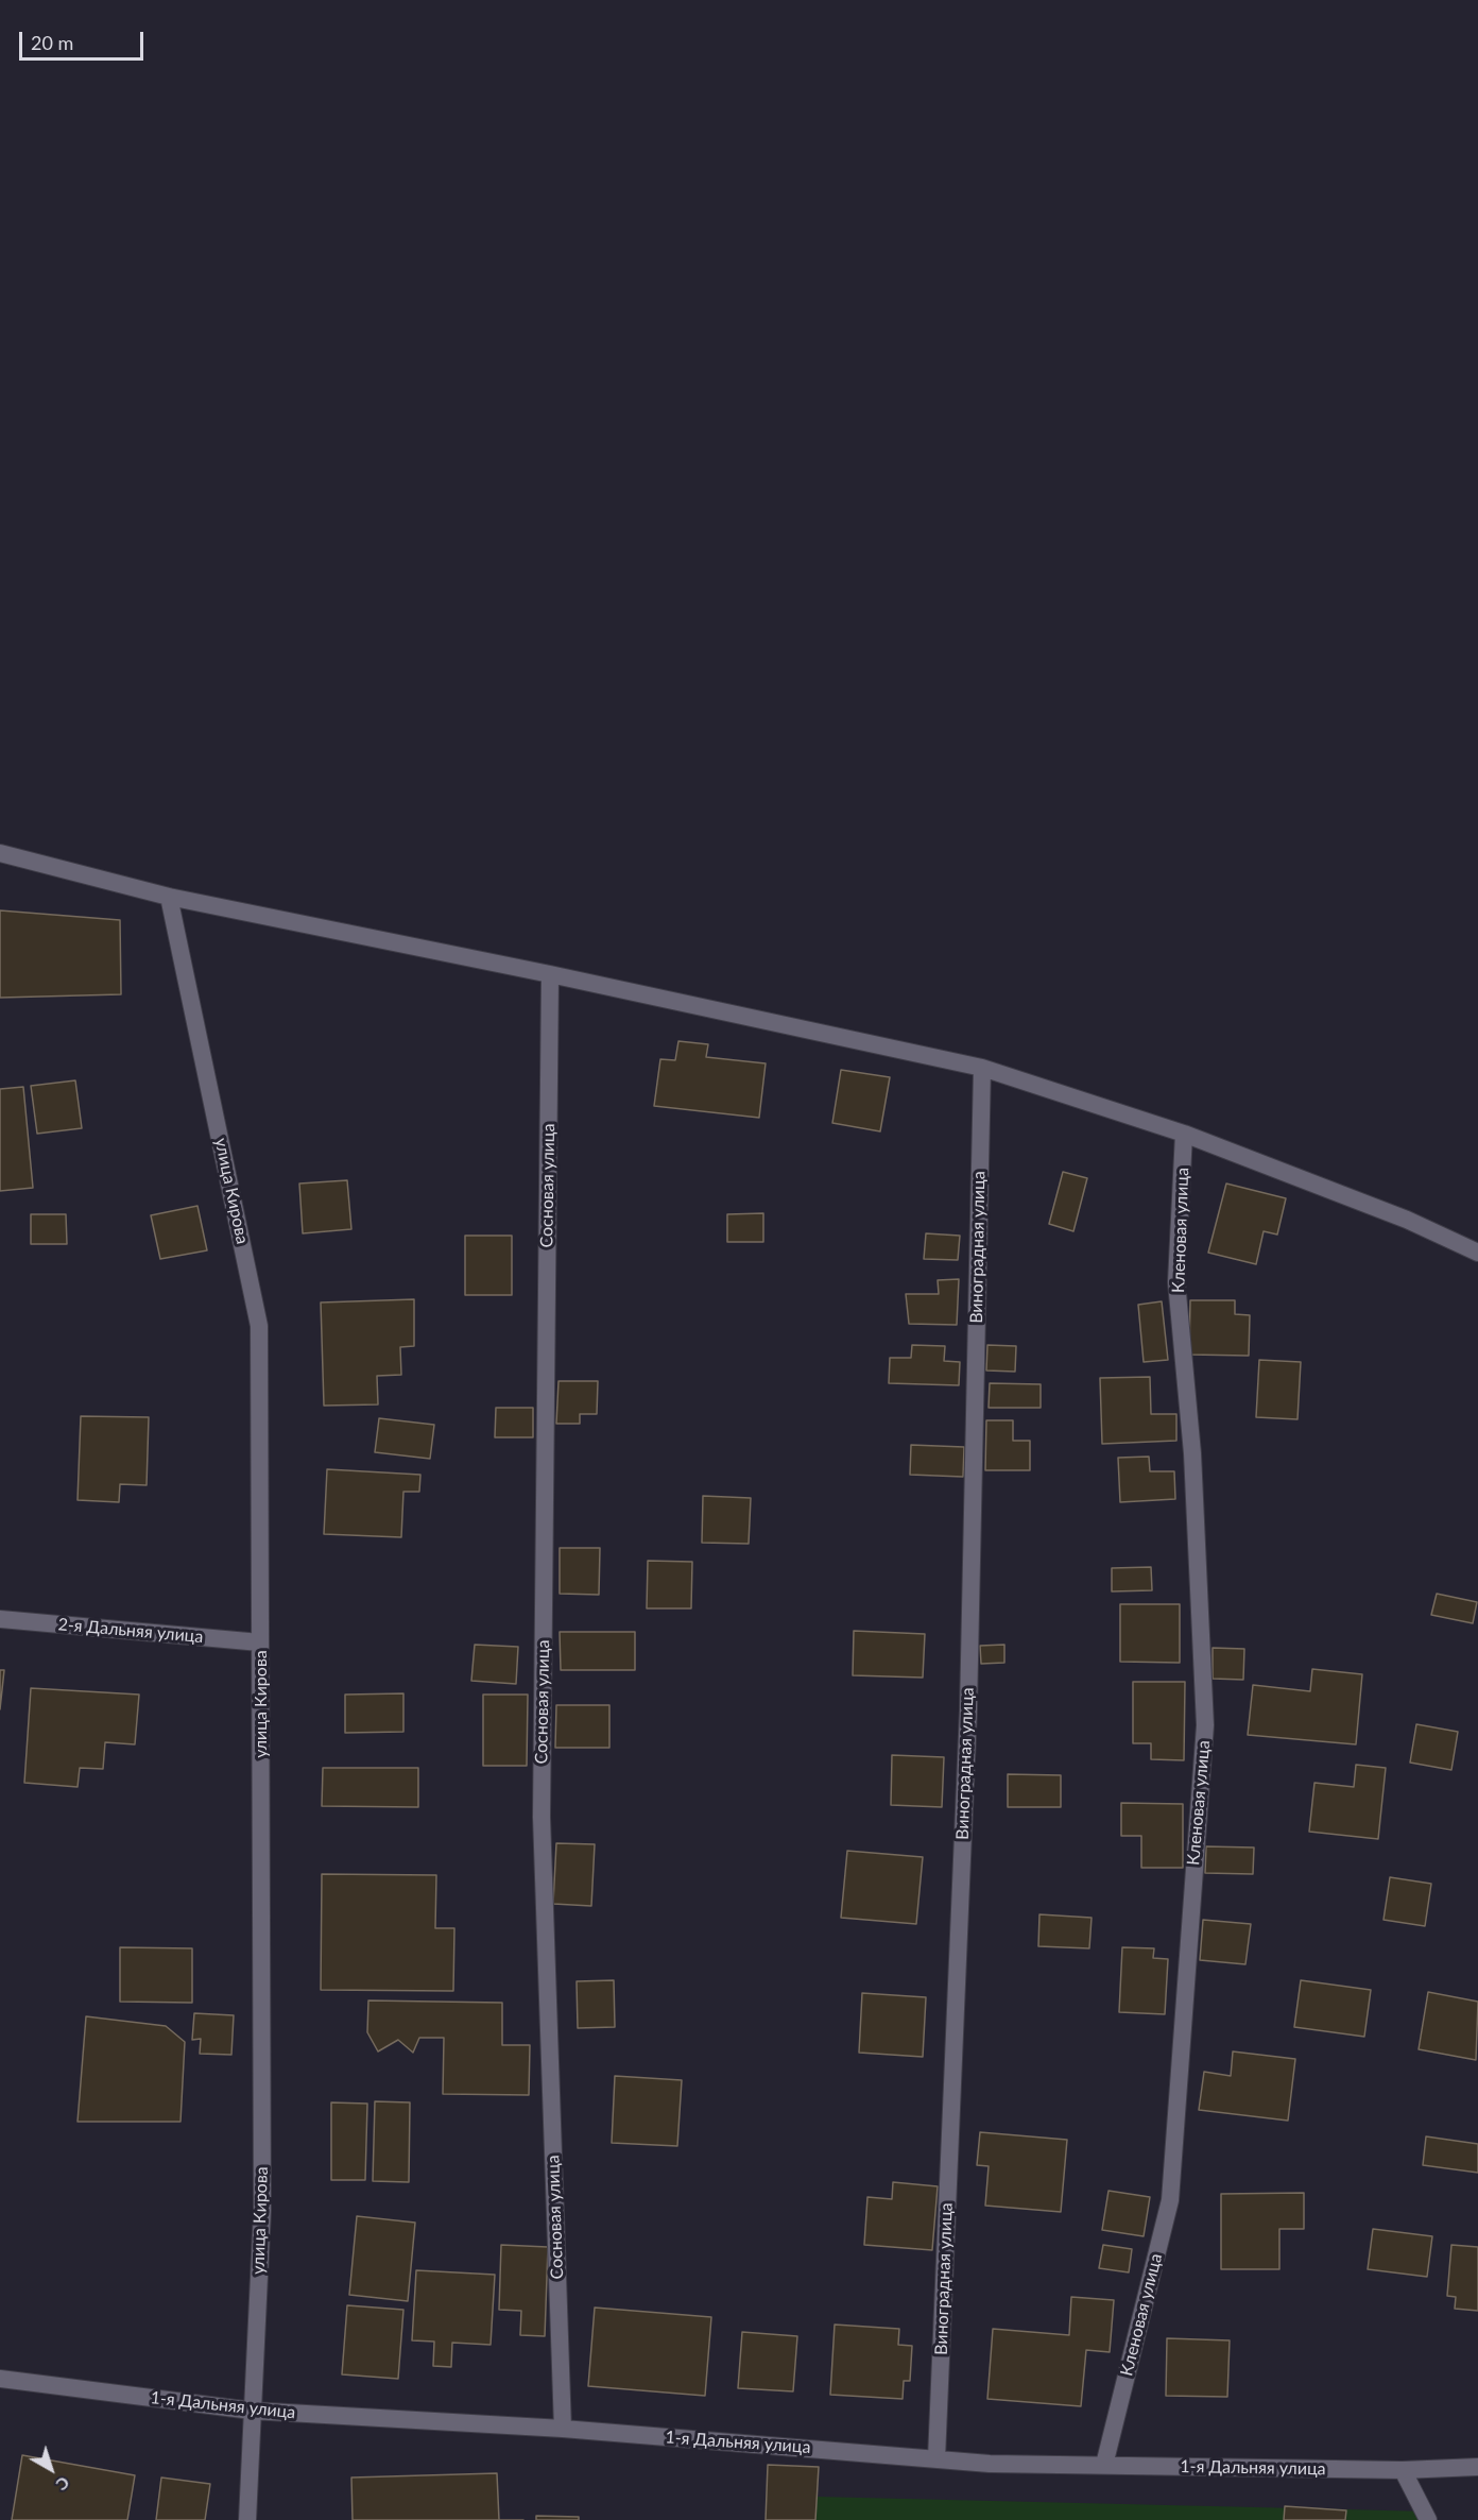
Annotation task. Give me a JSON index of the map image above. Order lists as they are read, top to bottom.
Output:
{
  "streets": {
    "street": [
      "Сосновая улица",
      "улица Кирова",
      "Кленовая улица",
      "Виноградная улица",
      "2-я Дальняя улица",
      "1-я Дальняя улица"
    ]
  },
  "crossings": [
    ["Сосновая улица", "1-я Дальняя улица"],
    ["улица Кирова", "2-я Дальняя улица"],
    ["улица Кирова", "1-я Дальняя улица"],
    ["Кленовая улица", "1-я Дальняя улица"],
    ["Виноградная улица", "1-я Дальняя улица"]
  ],
  "scale_bar": "20 m",
  "north": "bottom right"
}
